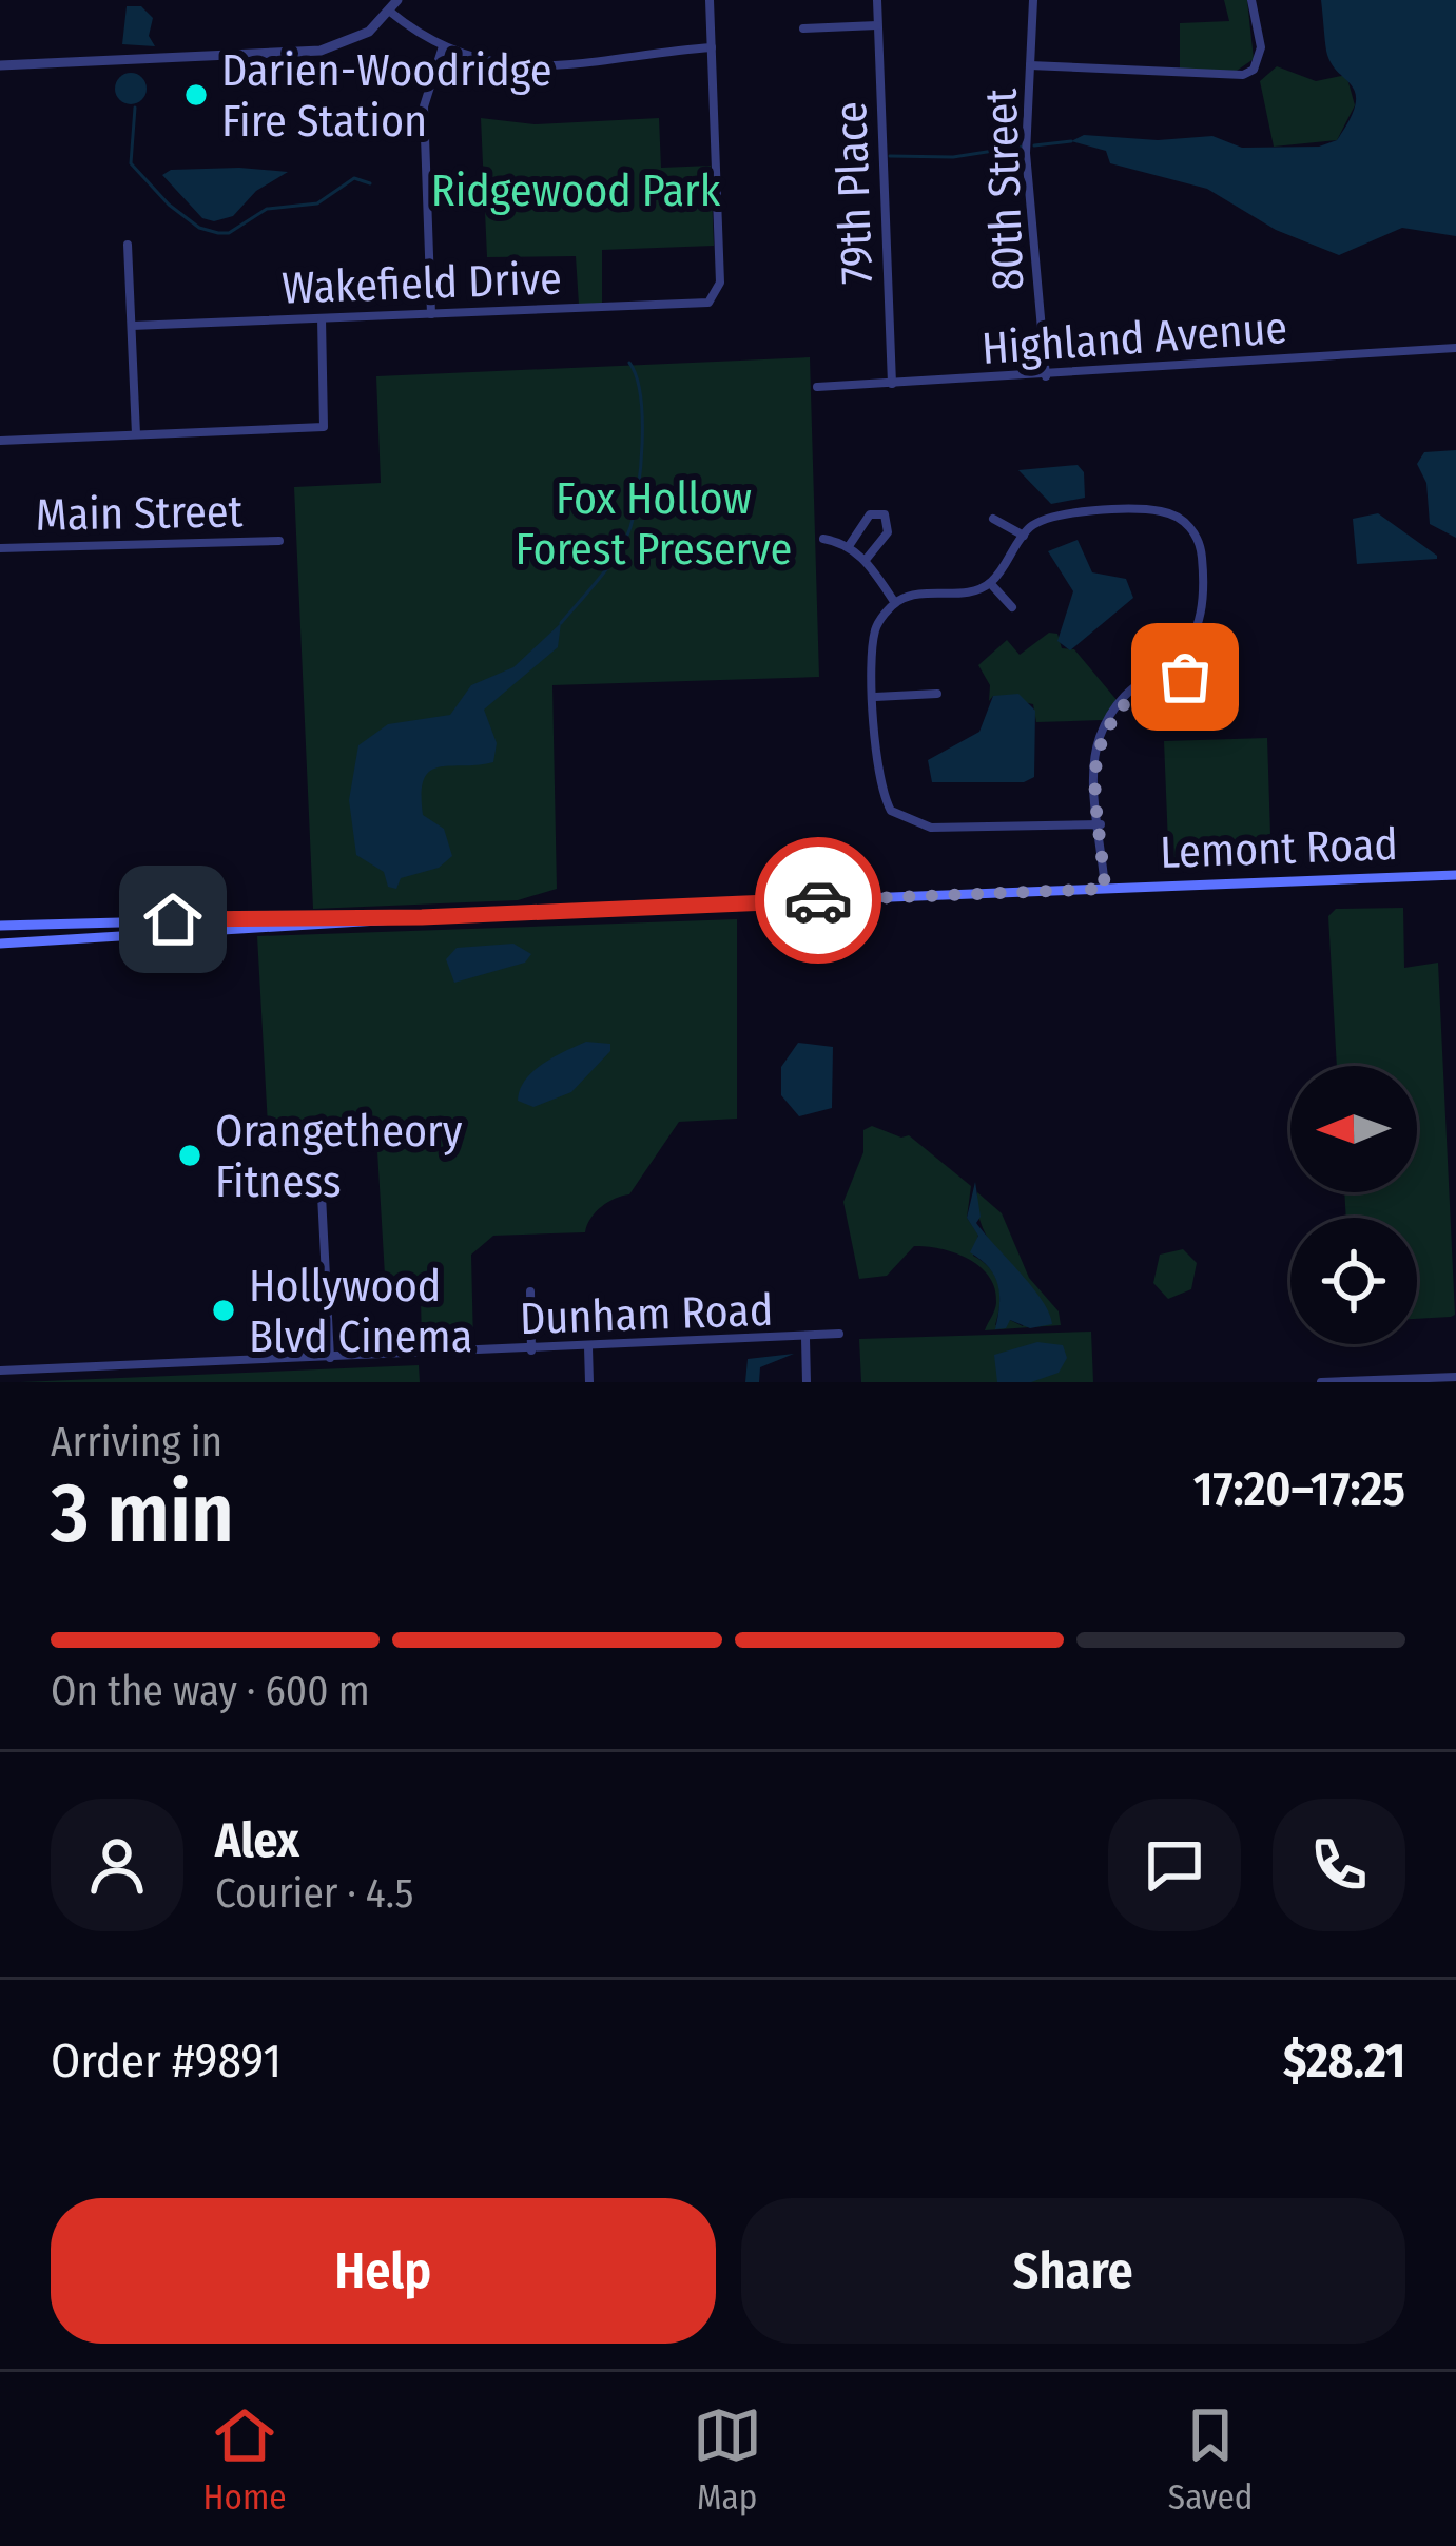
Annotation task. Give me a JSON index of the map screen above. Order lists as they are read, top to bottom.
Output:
{
  "streets": {
    "main road": ["Lemont Road"],
    "street": [
      "80th Street",
      "79th Place",
      "Wakefield Drive",
      "Highland Avenue",
      "Main Street",
      "Dunham Road"
    ]
  },
  "crossings": [
    ["80th Street", "Highland Avenue"],
    ["79th Place", "Highland Avenue"]
  ],
  "parks": ["Ridgewood Park", "Fox Hollow Forest Preserve"],
  "places": ["Darien-Woodridge Fire Station", "Orangetheory Fitness", "Hollywood Blvd Cinema"],
  "north": "left",
  "page": {
    "heading": ["3 min", "Arriving in", "17:20–17:25"],
    "panel": [
      "Alex",
      "Courier · 4.5",
      "Order #9891",
      "$28.21"
    ],
    "bar": "On the way · 600 m",
    "buttons": ["Help", "Share"],
    "tabs": ["Home", "Map", "Saved"]
  }
}
